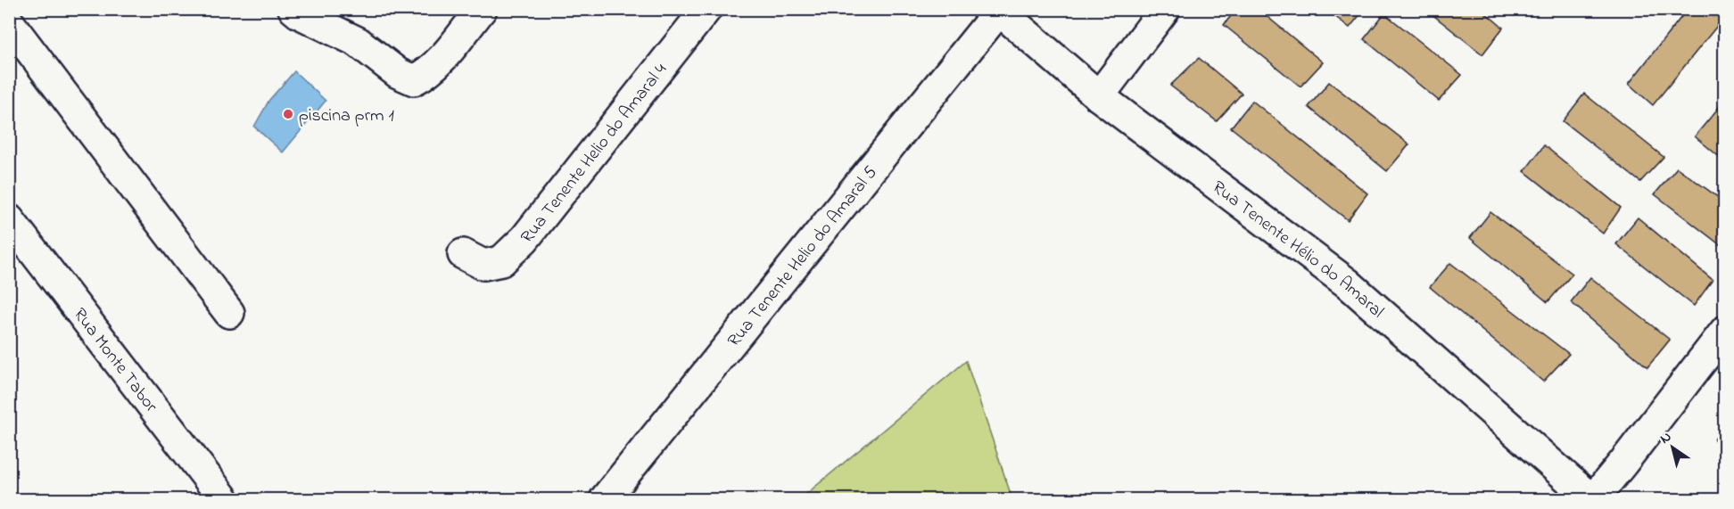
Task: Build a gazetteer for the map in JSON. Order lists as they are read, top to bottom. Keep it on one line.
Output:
{"streets":{"street":["Rua Tenente Helio do Amaral 4","Rua Tenente Hélio do Amaral","Rua Tenente Helio do Amaral 5","Rua Monte Tabor"]},"crossings":[["Rua Tenente Hélio do Amaral","Rua Tenente Helio do Amaral 5"]],"places":["piscina prm 1"],"north":"top left"}
